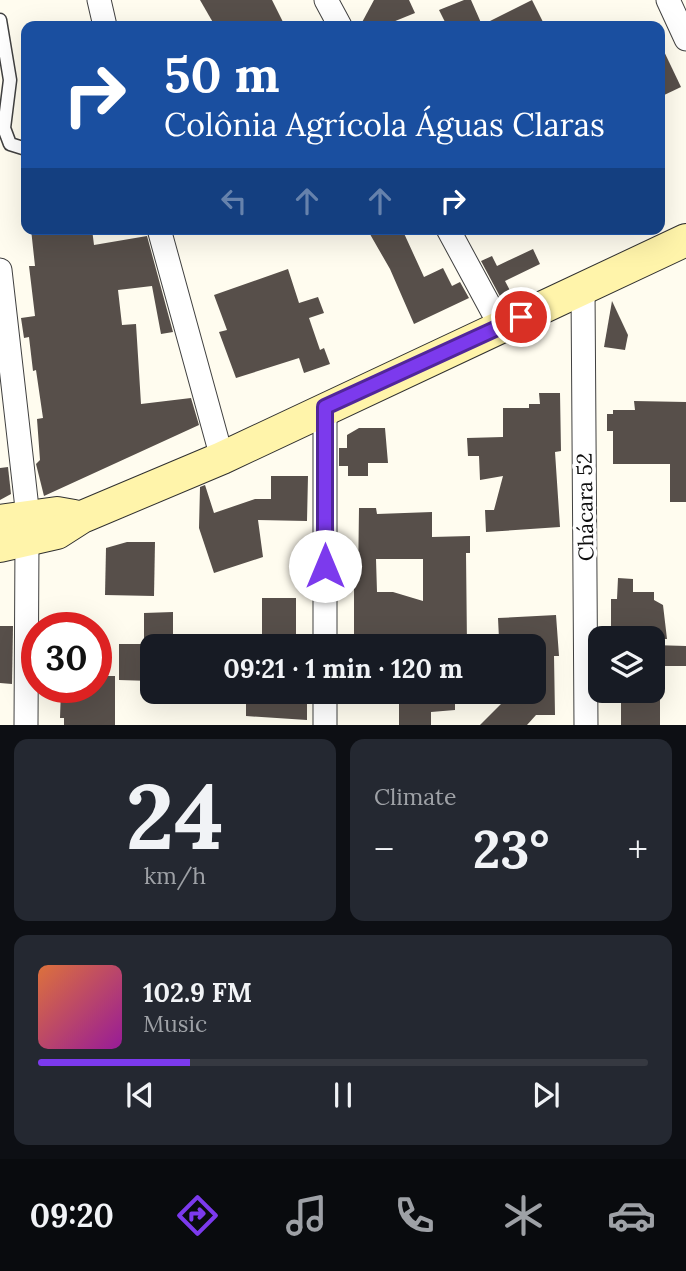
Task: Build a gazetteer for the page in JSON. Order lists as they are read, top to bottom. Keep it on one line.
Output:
{"streets":{"street":["Chácara 52"]},"page":{"turn":["50 m","Colônia Agrícola Águas Claras"],"limit":"30","trip":"09:21 · 1 min · 120 m","tile":[["24","km/h"],"Climate"],"heat":["−","23°","+"],"song":["102.9 FM","Music"],"tabs":"09:20"}}
